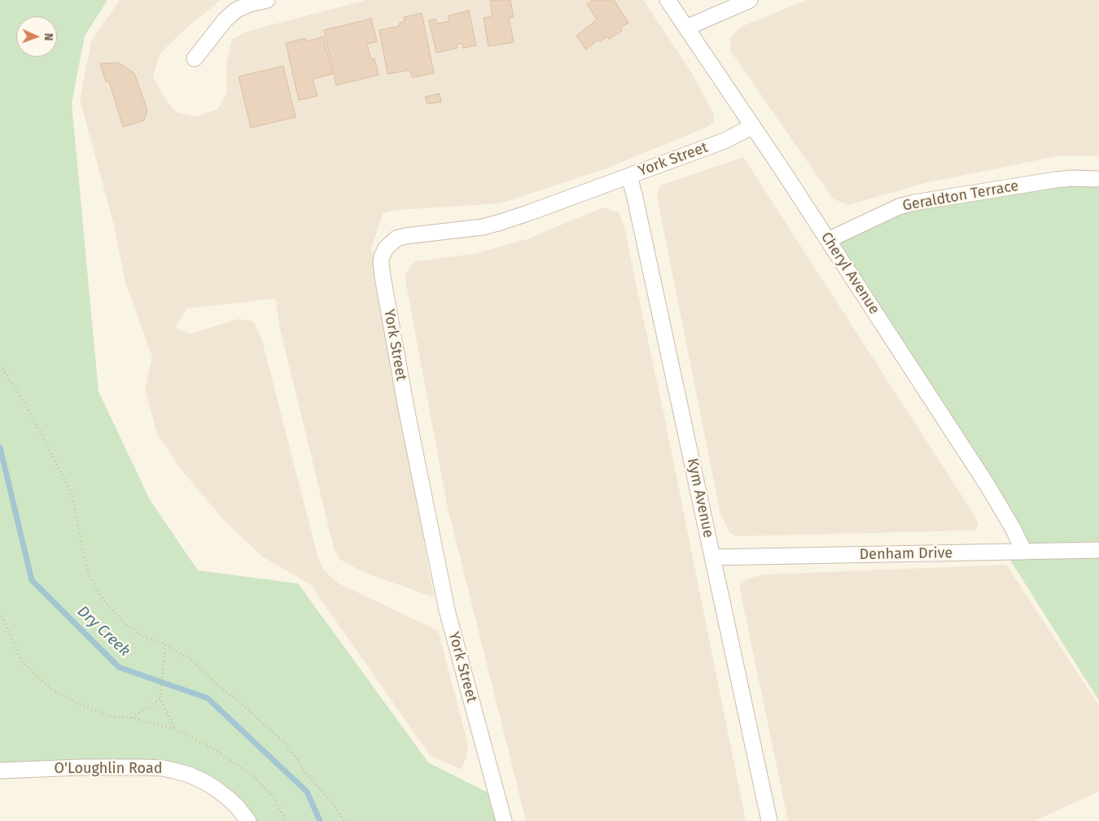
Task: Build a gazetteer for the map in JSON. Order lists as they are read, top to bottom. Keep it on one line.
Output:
{"streets":{"street":["York Street","Geraldton Terrace","Cheryl Avenue","Kym Avenue","Denham Drive","O'Loughlin Road"]},"crossings":[["York Street","Cheryl Avenue"],["York Street","Kym Avenue"],["Geraldton Terrace","Cheryl Avenue"],["Cheryl Avenue","Denham Drive"],["Kym Avenue","Denham Drive"]],"water":["Dry Creek"],"north":"right"}
